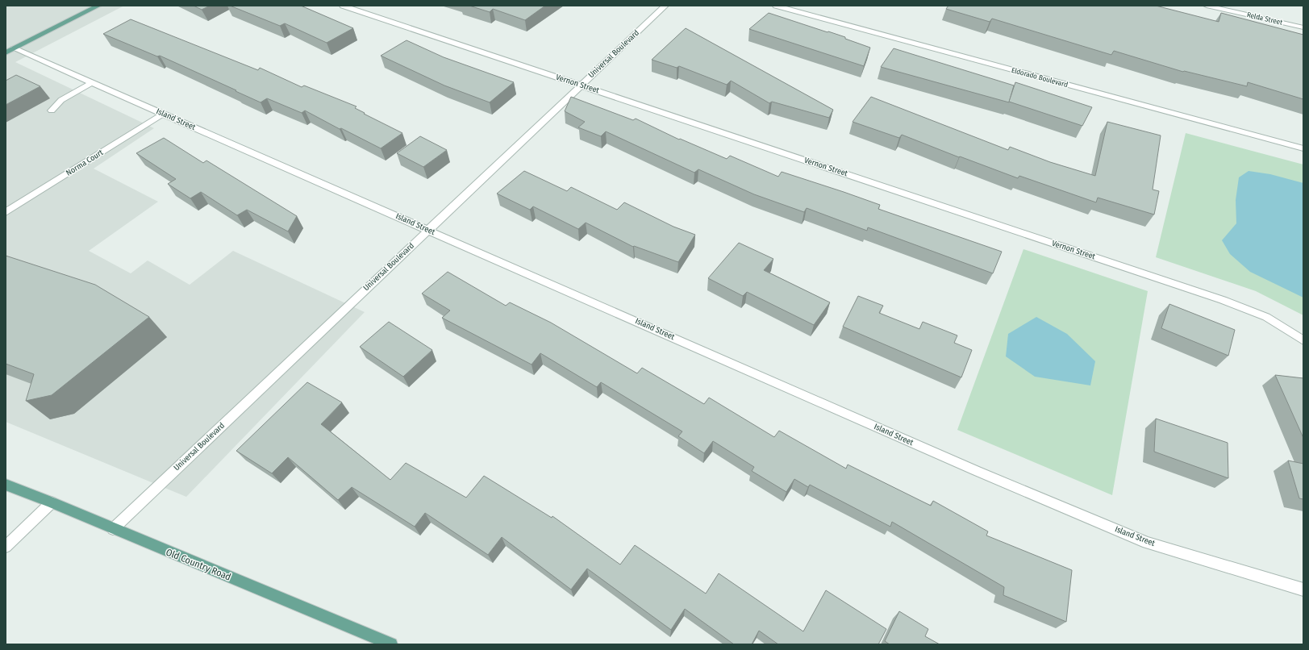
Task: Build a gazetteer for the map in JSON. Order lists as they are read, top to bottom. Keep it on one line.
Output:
{"streets":{"main road":["Old Country Road"],"street":["Relda Street","Universal Boulevard","Eldorado Boulevard","Vernon Street","Island Street","Norma Court"]},"crossings":[["Universal Boulevard","Vernon Street"],["Universal Boulevard","Island Street"],["Universal Boulevard","Old Country Road"],["Island Street","Norma Court"]]}
